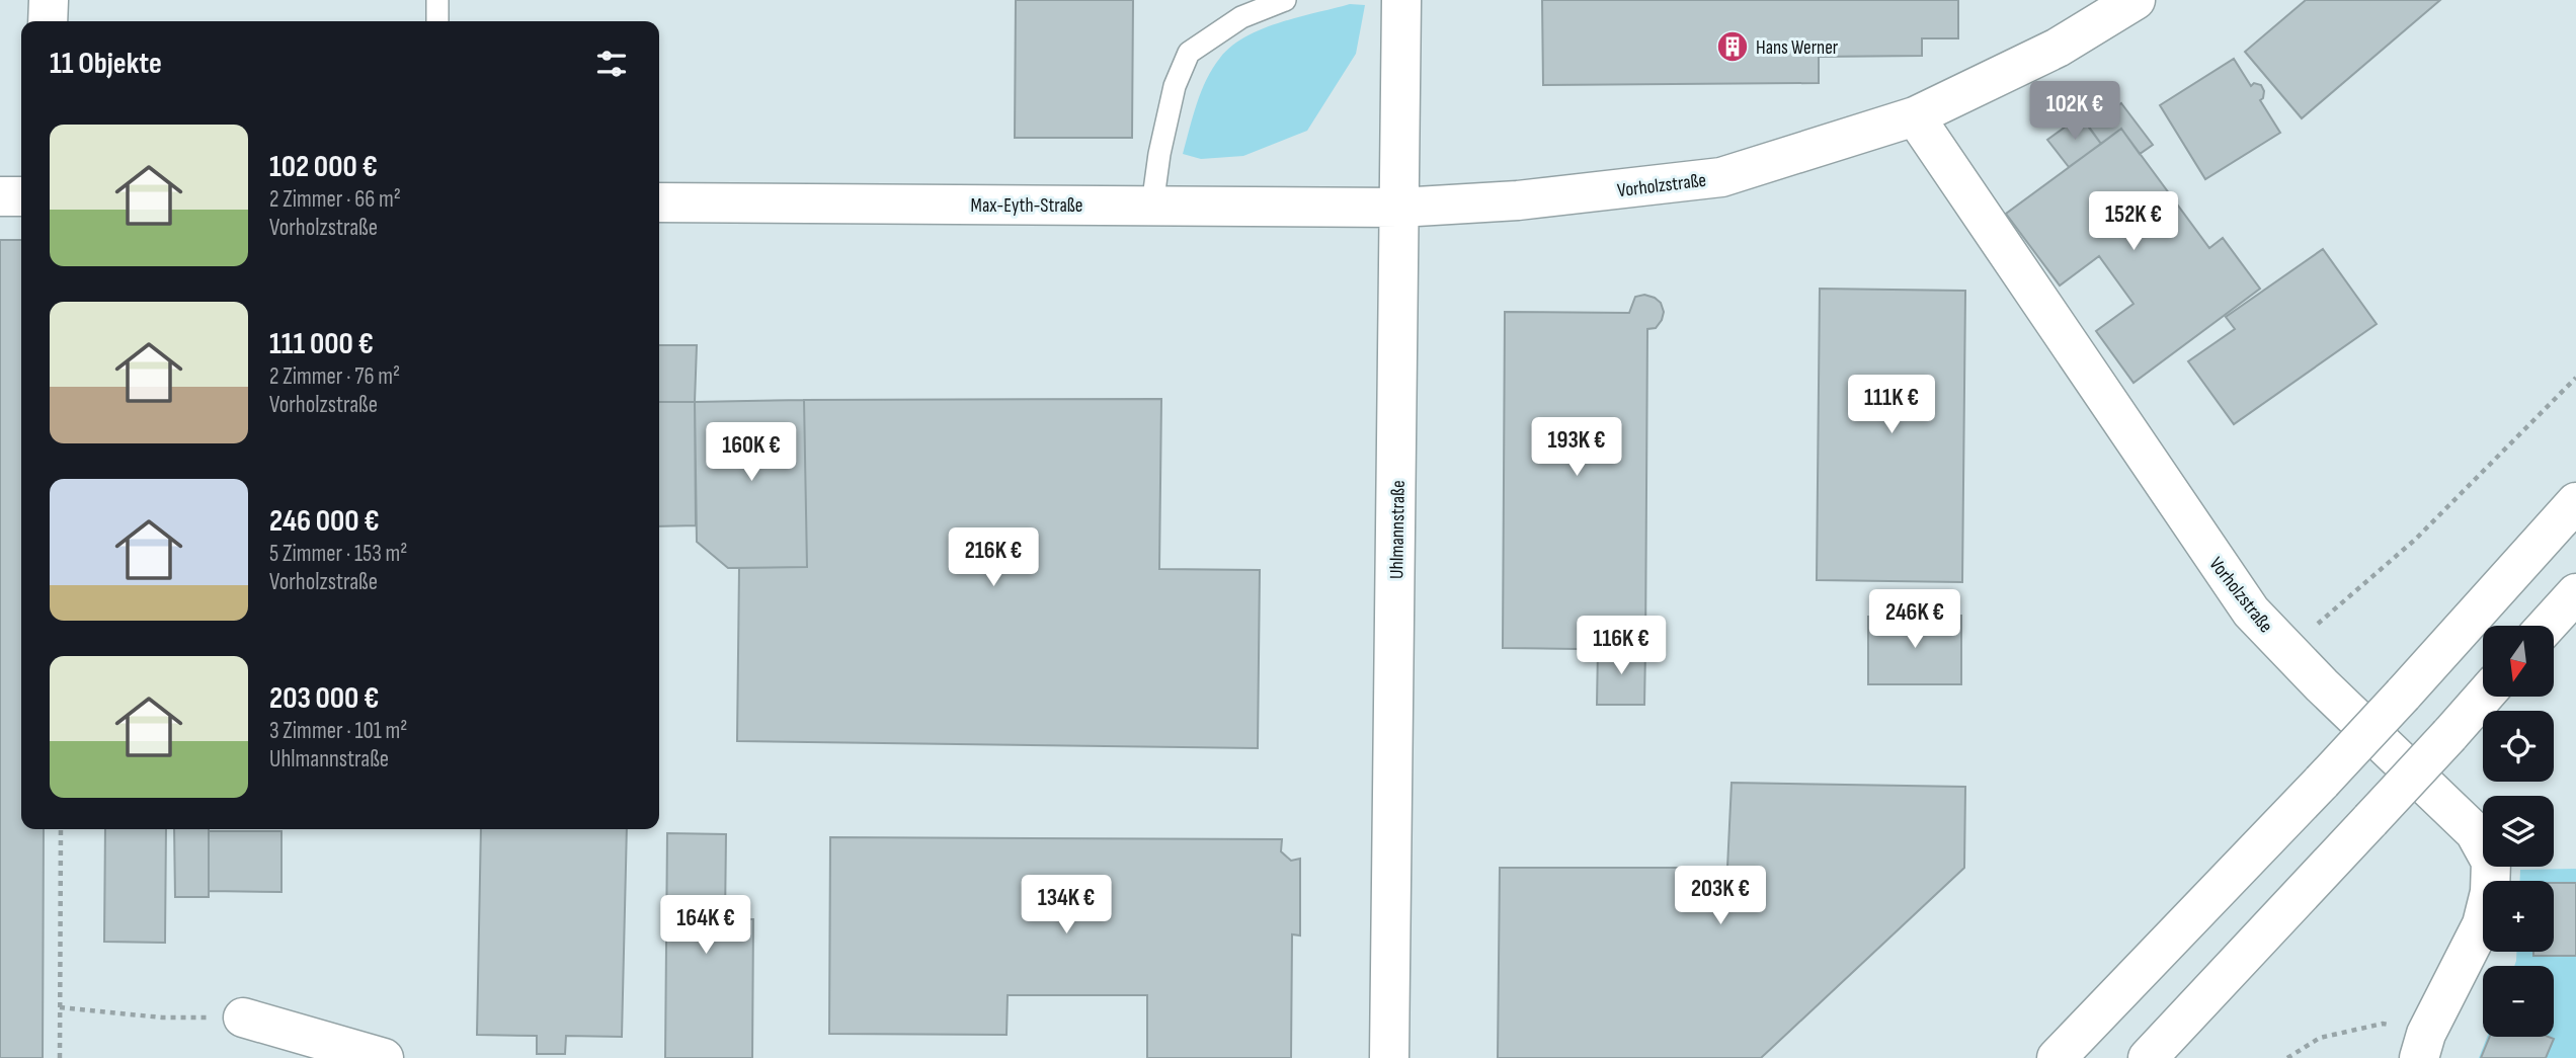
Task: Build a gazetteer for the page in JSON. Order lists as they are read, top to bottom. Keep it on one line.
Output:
{"streets":{"main road":["Vorholzstraße","Max-Eyth-Straße","Uhlmannstraße"]},"crossings":[["Vorholzstraße","Max-Eyth-Straße"],["Vorholzstraße","Uhlmannstraße"],["Max-Eyth-Straße","Uhlmannstraße"]],"places":{"building":["Hans Werner"]},"north":"bottom","page":{"heading":"11 Objekte","price":["102K €","152K €","111K €","193K €","160K €","216K €","246K €","116K €","203K €","134K €","164K €"],"list":[{"name":"102 000 €","note":"2 Zimmer · 66 m² · Vorholzstraße"},{"name":"111 000 €","note":"2 Zimmer · 76 m² · Vorholzstraße"},{"name":"246 000 €","note":"5 Zimmer · 153 m² · Vorholzstraße"},{"name":"203 000 €","note":"3 Zimmer · 101 m² · Uhlmannstraße"}],"map_buttons":["+","−"]}}
